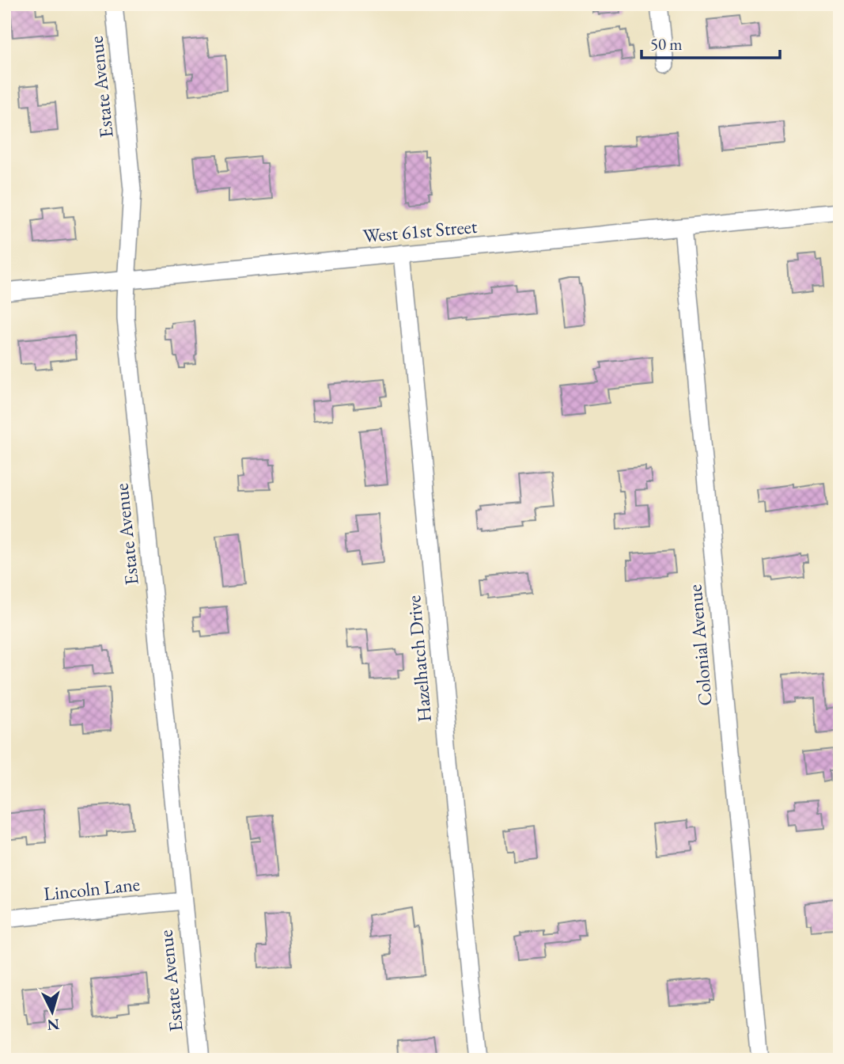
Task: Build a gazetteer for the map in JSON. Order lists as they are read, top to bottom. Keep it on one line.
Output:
{"streets":{"street":["Estate Avenue","West 61st Street","Colonial Avenue","Hazelhatch Drive","Lincoln Lane"]},"crossings":[["Estate Avenue","West 61st Street"],["Estate Avenue","Lincoln Lane"],["West 61st Street","Colonial Avenue"],["West 61st Street","Hazelhatch Drive"]],"scale_bar":"50 m","north":"bottom"}
